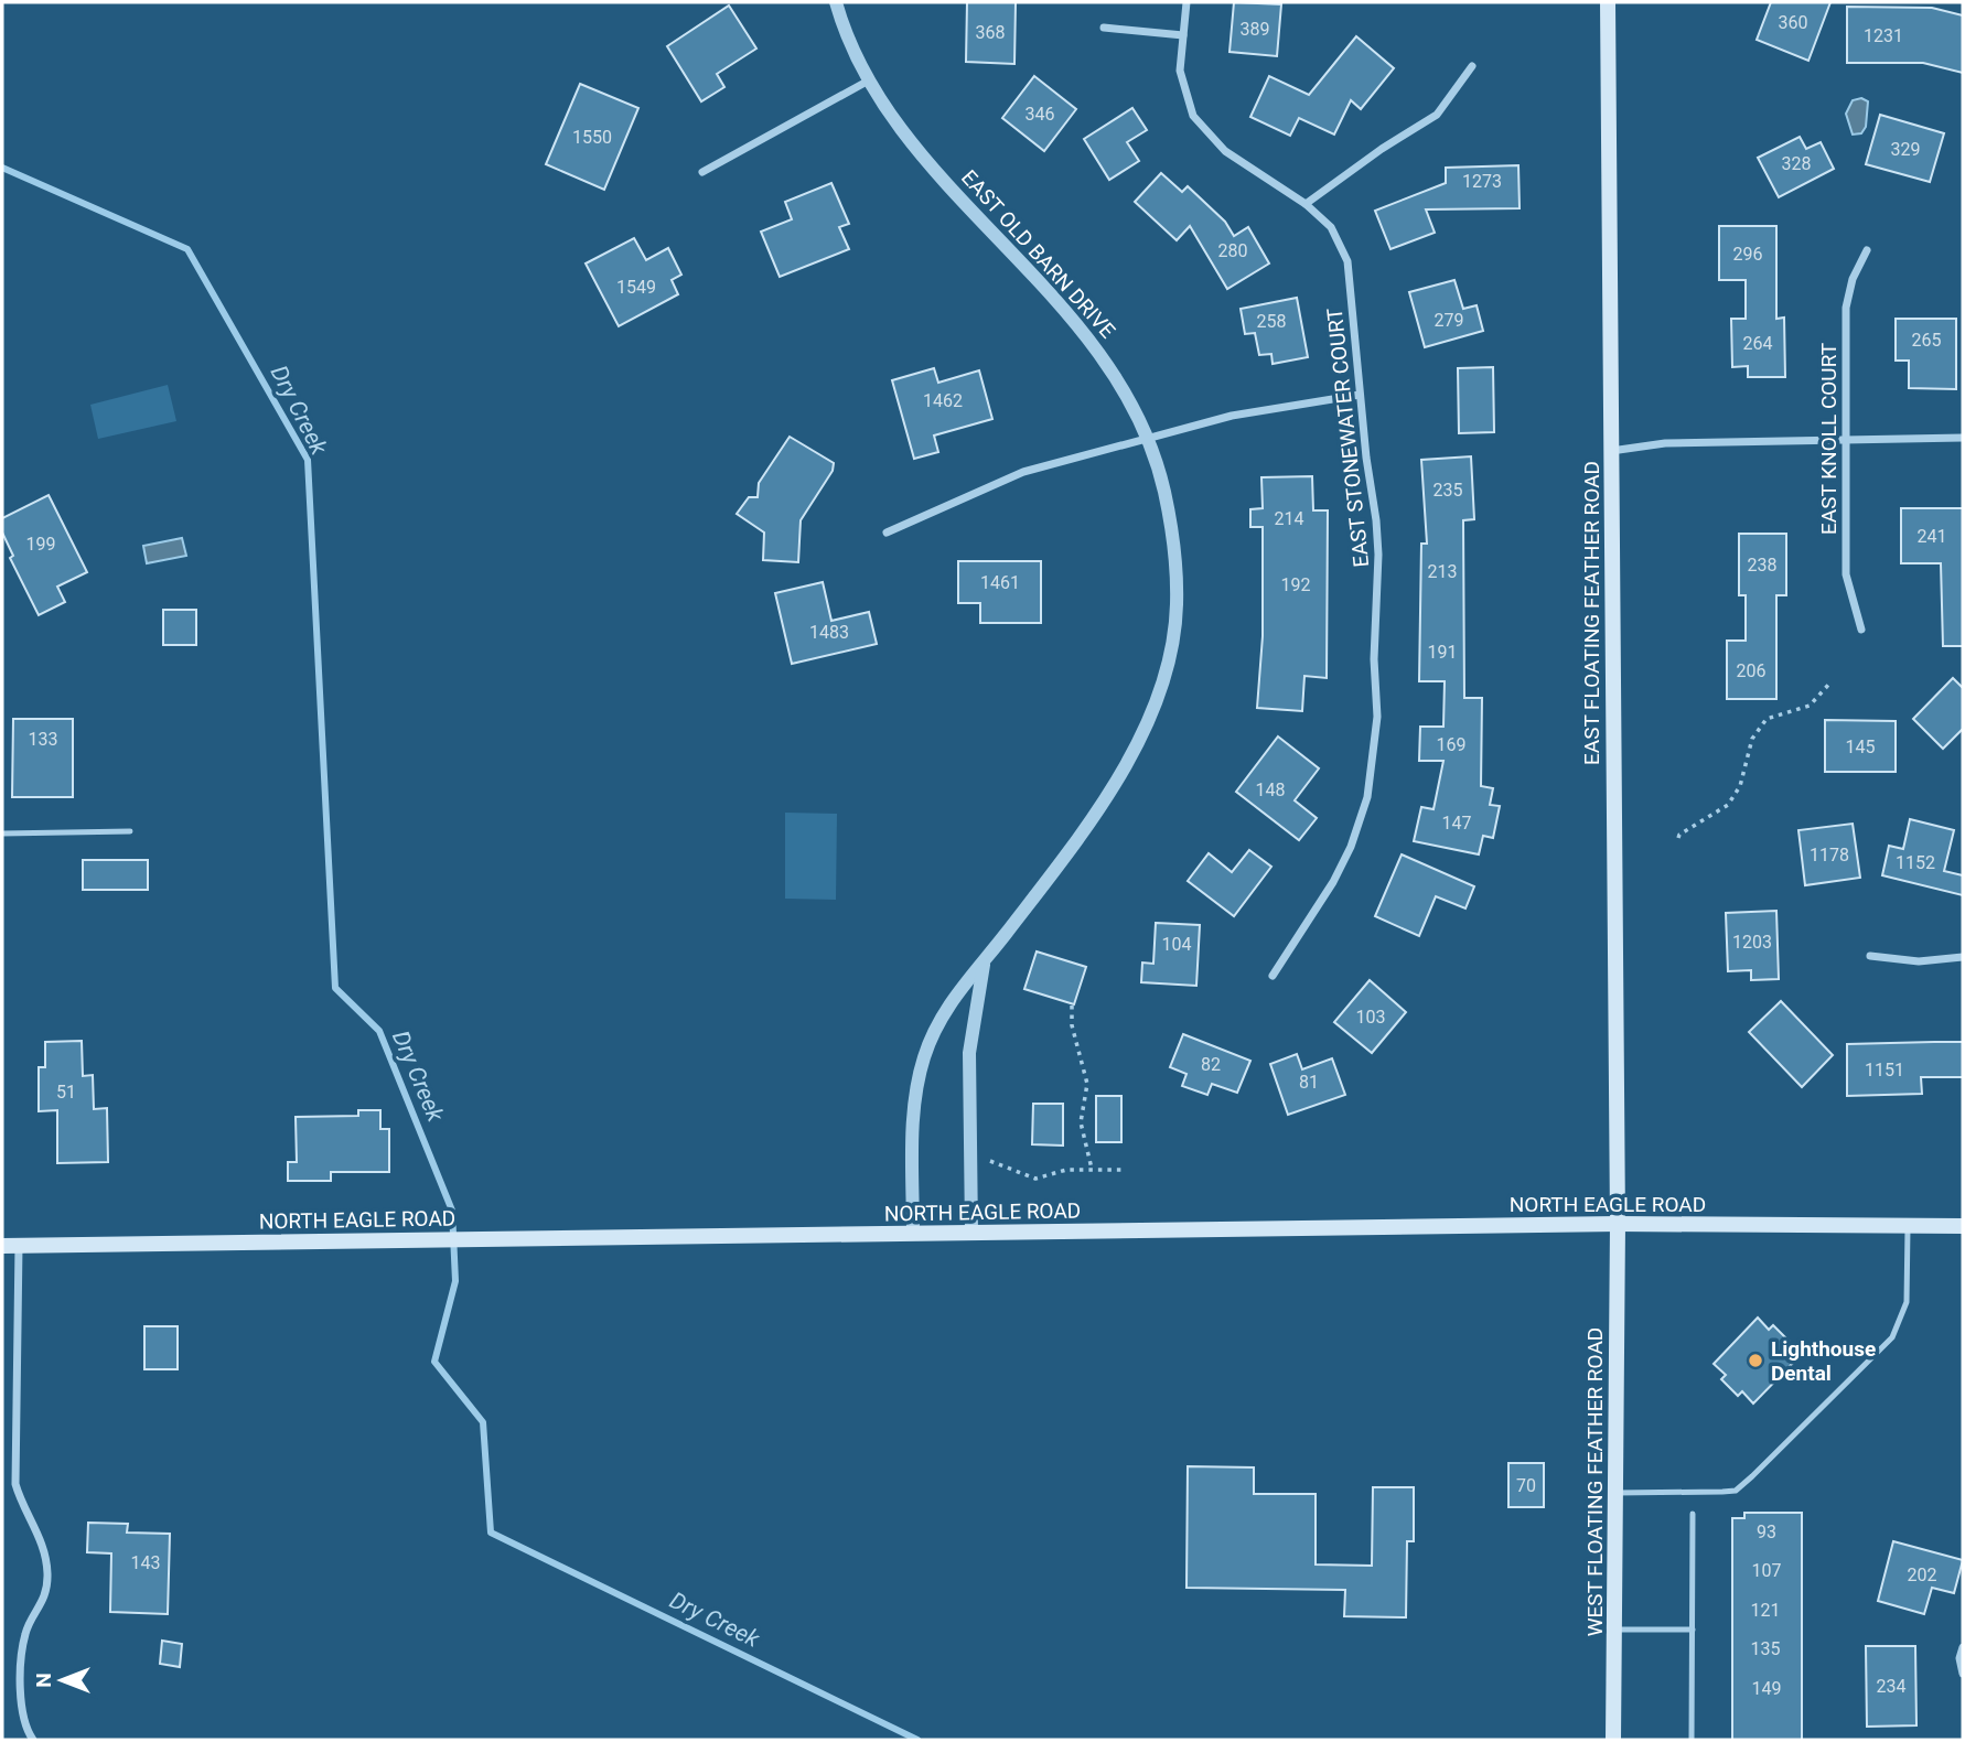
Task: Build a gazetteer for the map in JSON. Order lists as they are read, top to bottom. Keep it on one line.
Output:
{"streets":{"main road":["EAST FLOATING FEATHER ROAD","NORTH EAGLE ROAD","WEST FLOATING FEATHER ROAD"],"street":["EAST OLD BARN DRIVE","EAST STONEWATER COURT","EAST KNOLL COURT"]},"crossings":[["EAST OLD BARN DRIVE","NORTH EAGLE ROAD"],["EAST FLOATING FEATHER ROAD","NORTH EAGLE ROAD"],["EAST FLOATING FEATHER ROAD","WEST FLOATING FEATHER ROAD"],["NORTH EAGLE ROAD","WEST FLOATING FEATHER ROAD"]],"water":["Dry Creek"],"places":["Lighthouse Dental"],"house_numbers":["360","389","368","1231","346","1550","329","328","1273","280","296","1549","279","258","265","264","1462","235","214","241","199","238","213","1461","192","1483","191","206","133","169","145","148","147","1178","1152","1203","104","103","82","1151","81","51","70","93","143","107","202","121","135","234","149"],"north":"left"}
